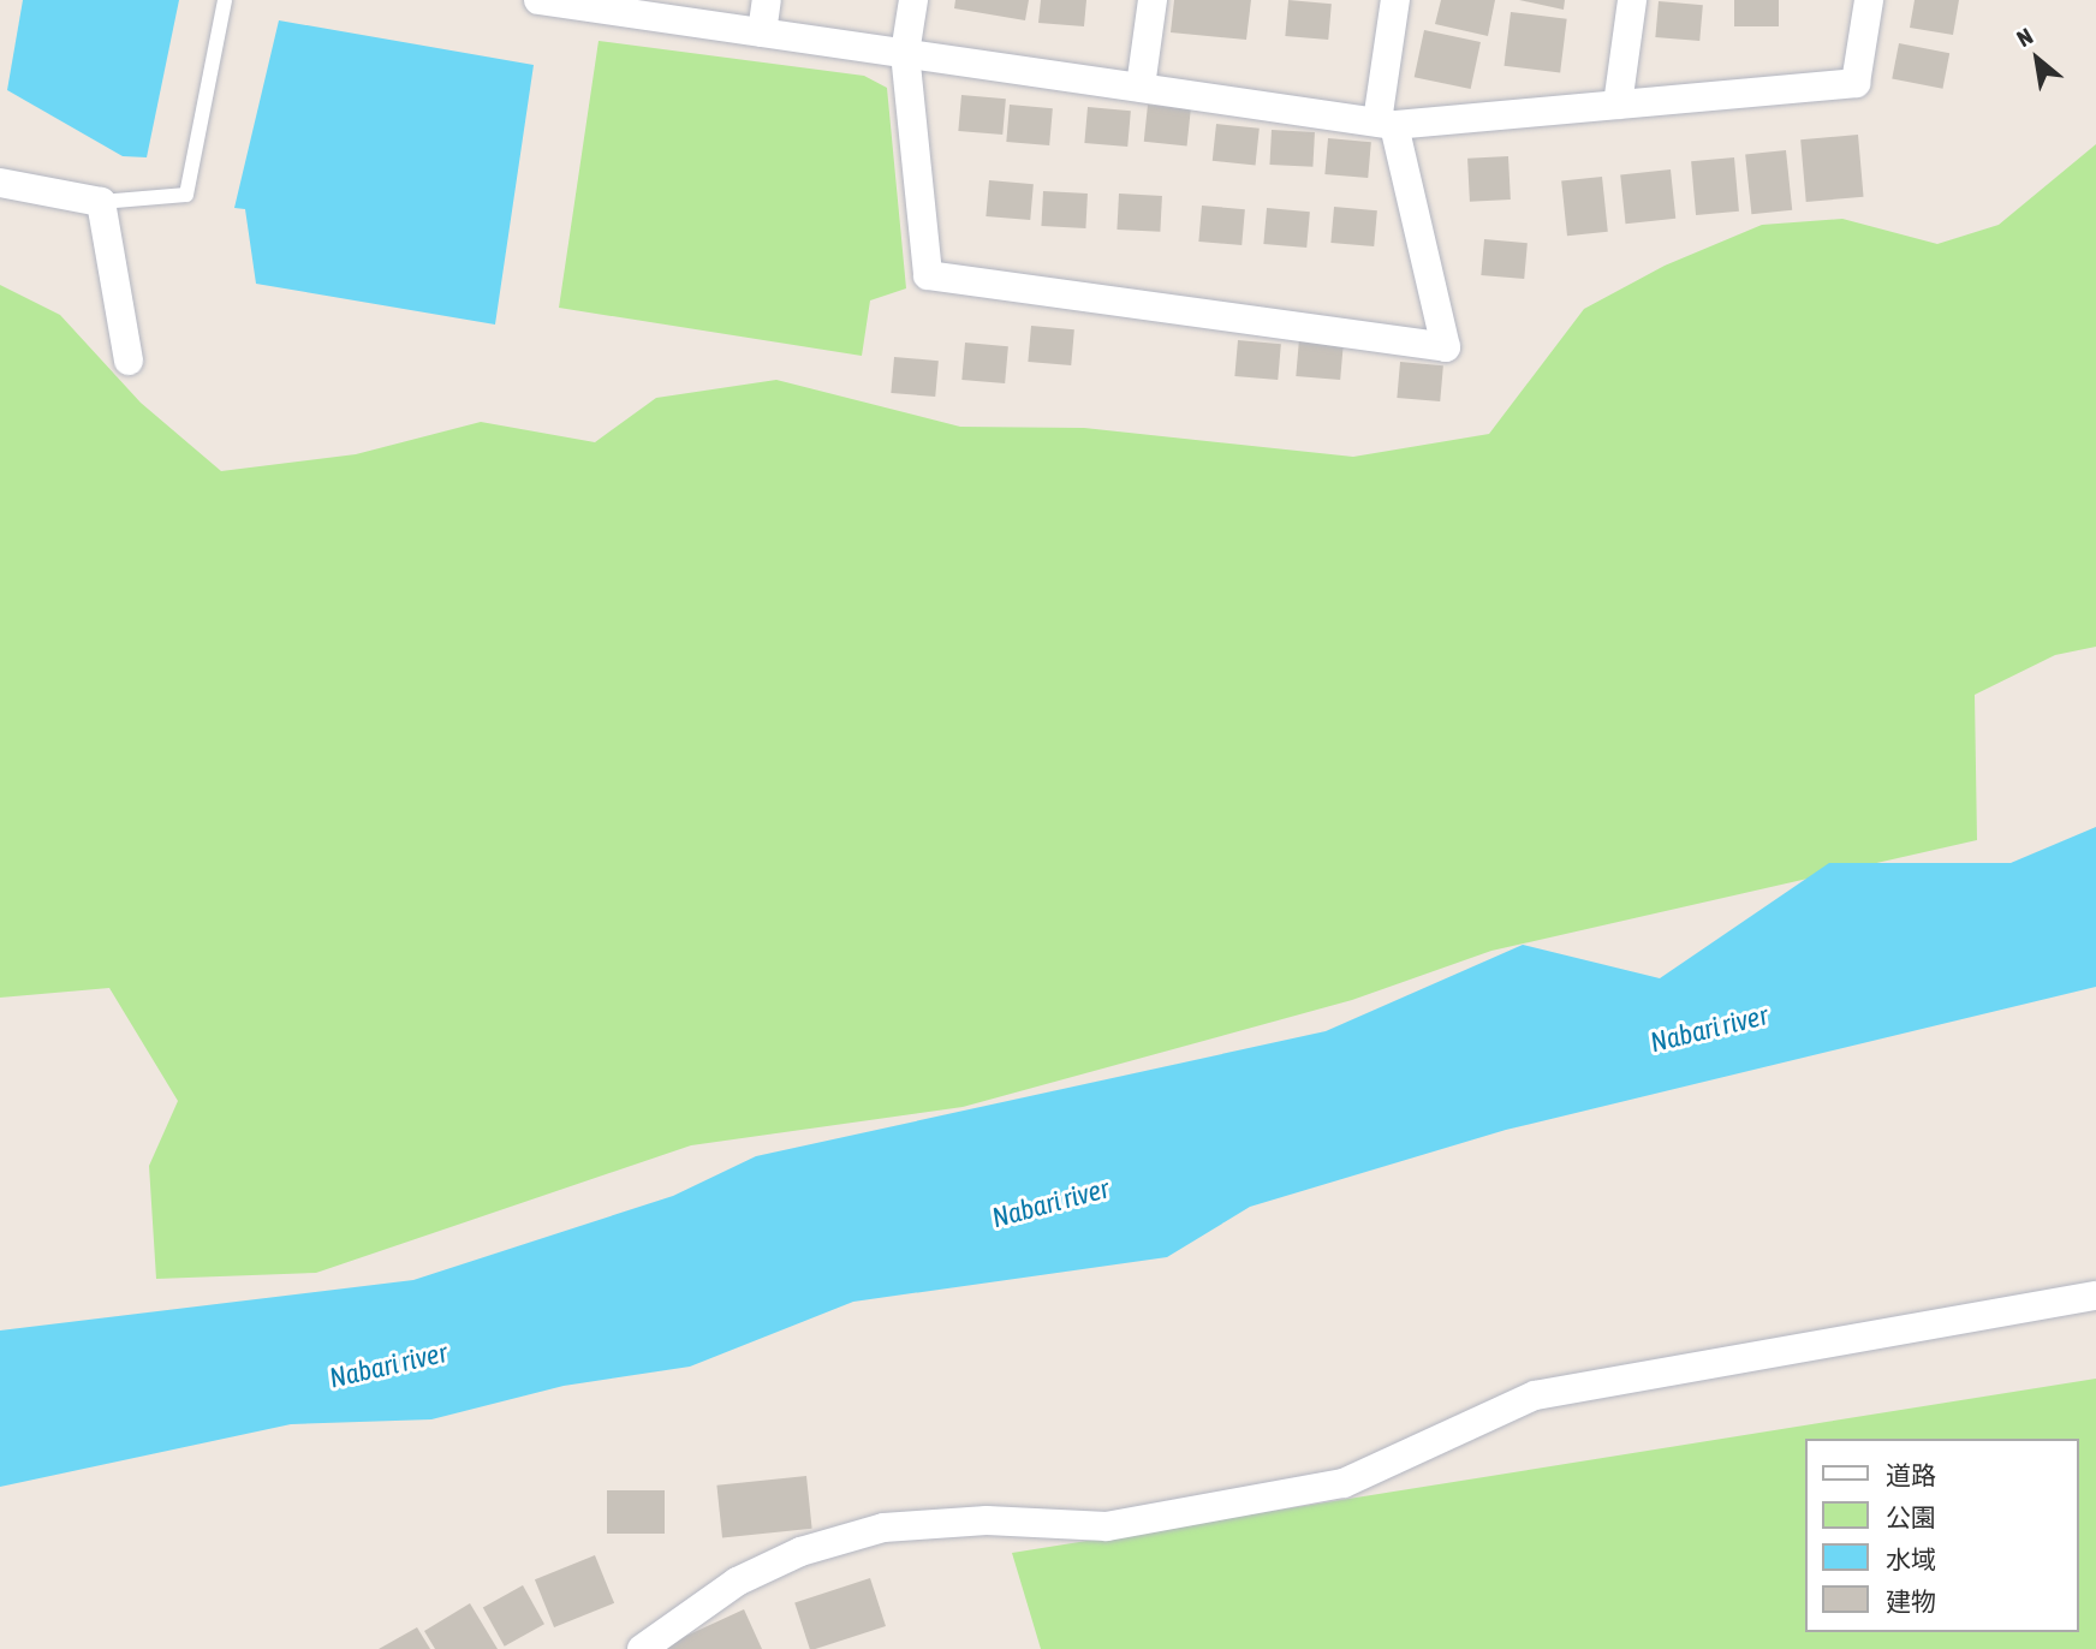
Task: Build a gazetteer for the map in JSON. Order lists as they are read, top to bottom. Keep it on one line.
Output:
{"water":["Nabari river"],"legend":["道路","公園","水域","建物"],"north":"top left"}
